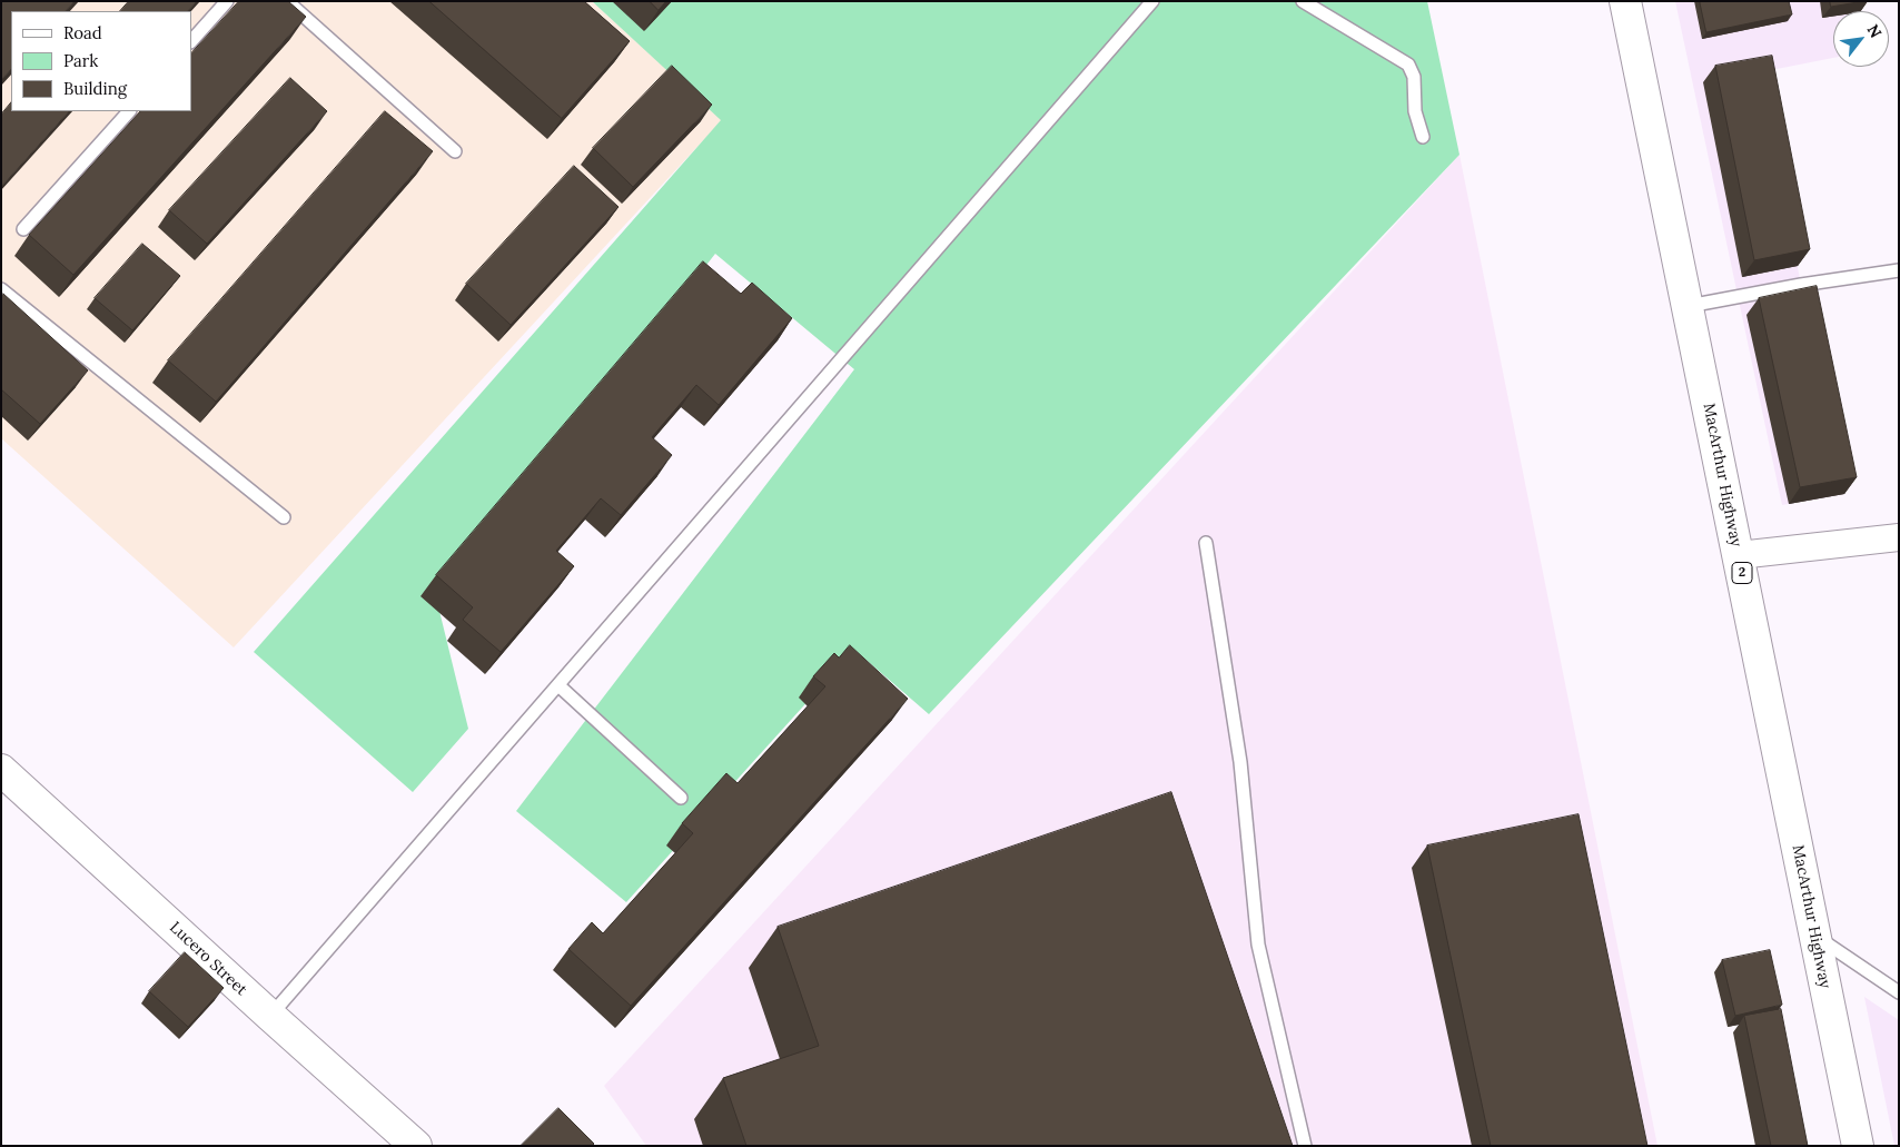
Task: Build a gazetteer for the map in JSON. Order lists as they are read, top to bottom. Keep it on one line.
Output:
{"streets":{"main road":["MacArthur Highway","2","Lucero Street"]},"legend":["Road","Park","Building"],"north":"top right"}
